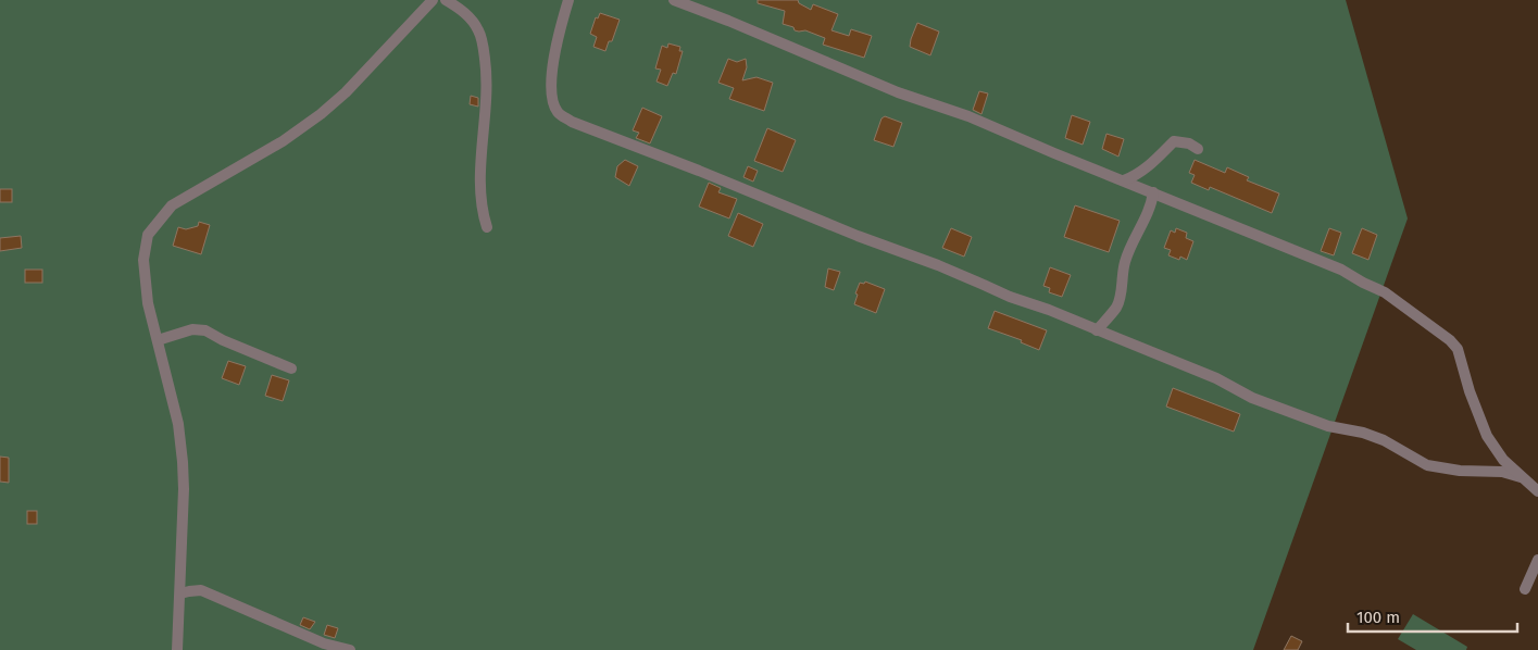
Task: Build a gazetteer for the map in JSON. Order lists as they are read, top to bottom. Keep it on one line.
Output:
{"scale_bar":"100 m"}
